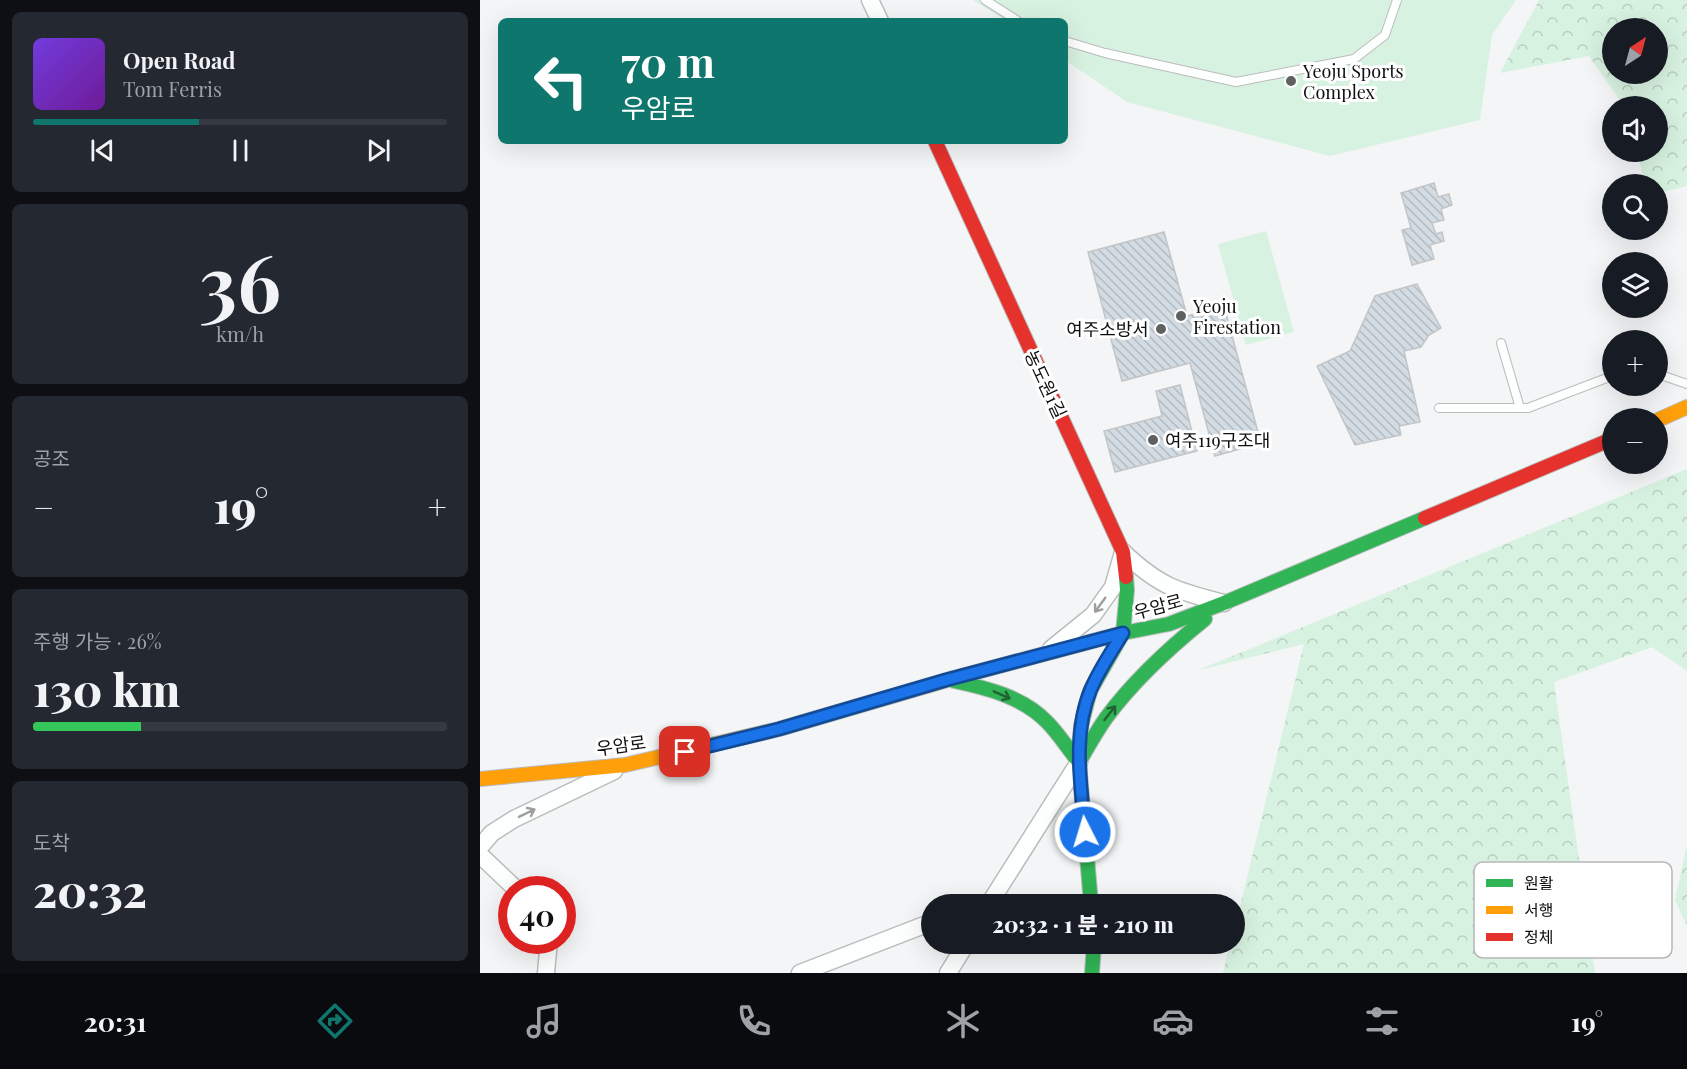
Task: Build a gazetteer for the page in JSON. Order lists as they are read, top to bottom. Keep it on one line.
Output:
{"streets":{"street":["농도원1길","우암로"]},"crossings":[["농도원1길","우암로"]],"places":["Yeoju Sports Complex","Yeoju Firestation","여주소방서","여주119구조대"],"legend":["원활","서행","정체"],"north":"top right","page":{"map_buttons":["+","−"],"turn":["70 m","우암로"],"song":["Open Road","Tom Ferris"],"tile":[["36","km/h"],"공조",["주행 가능 · 26%","130 km"],["도착","20:32"]],"heat":["−","19°","+"],"limit":"40","trip":"20:32 · 1 분 · 210 m","tabs":["20:31","19°"]}}
